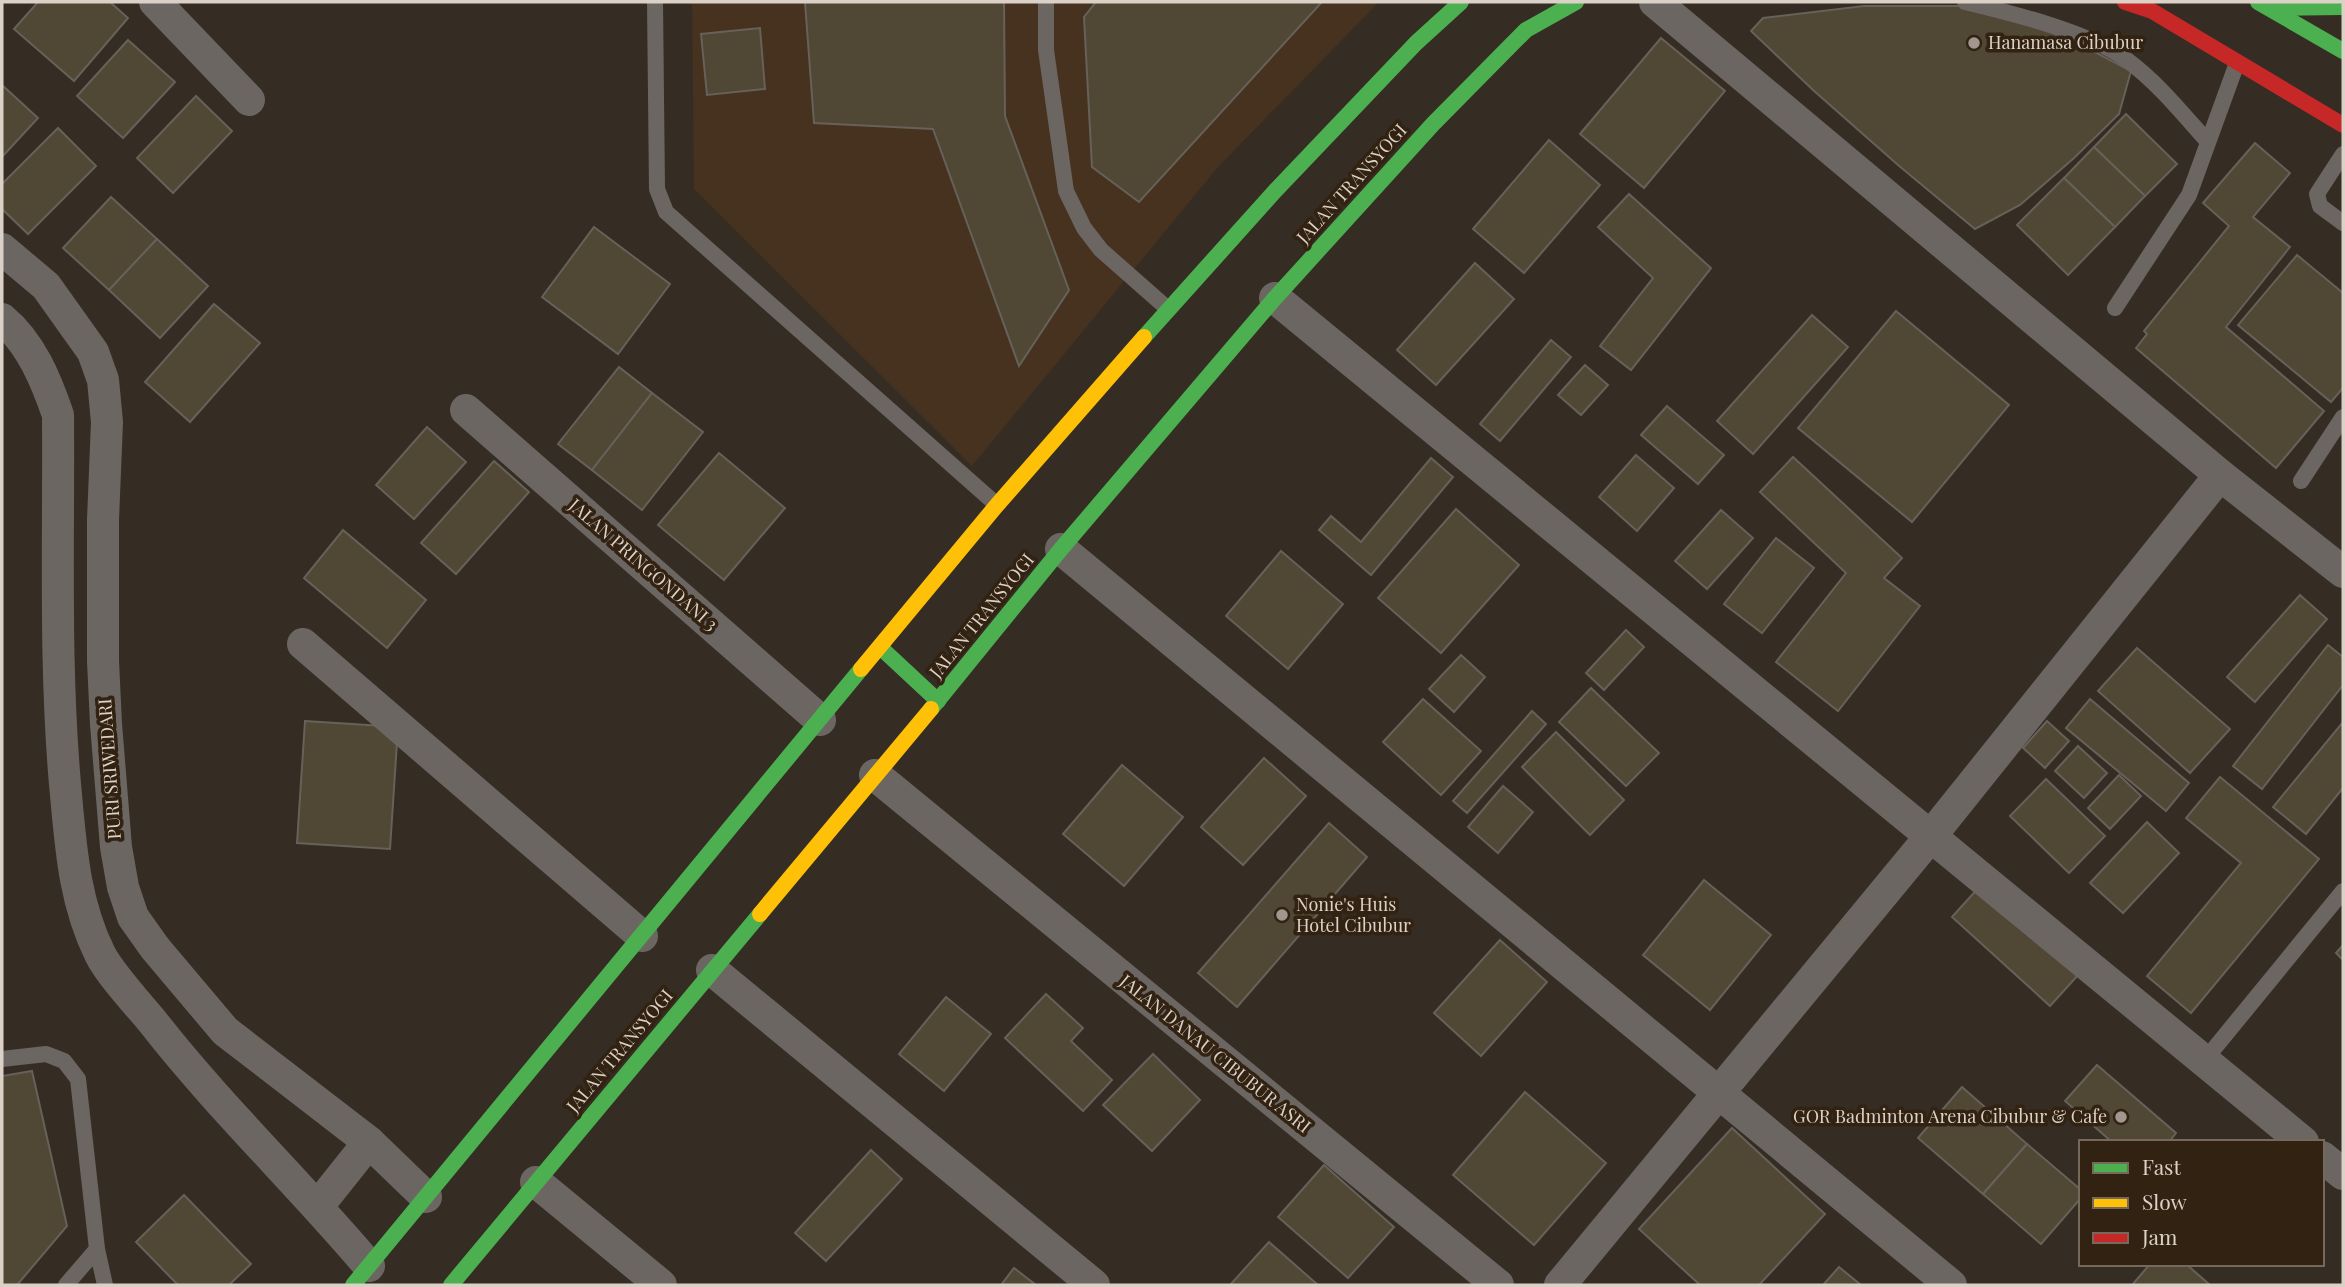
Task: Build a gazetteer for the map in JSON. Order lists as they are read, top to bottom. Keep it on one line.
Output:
{"streets":{"highway":["JALAN TRANSYOGI"],"street":["JALAN PRINGONDANI 3","PURI SRIWEDARI","JALAN DANAU CIBUBUR ASRI"]},"crossings":[["JALAN TRANSYOGI","JALAN DANAU CIBUBUR ASRI"]],"places":["Hanamasa Cibubur","Nonie's Huis Hotel Cibubur","GOR Badminton Arena Cibubur & Cafe"],"legend":["Fast","Slow","Jam"]}
